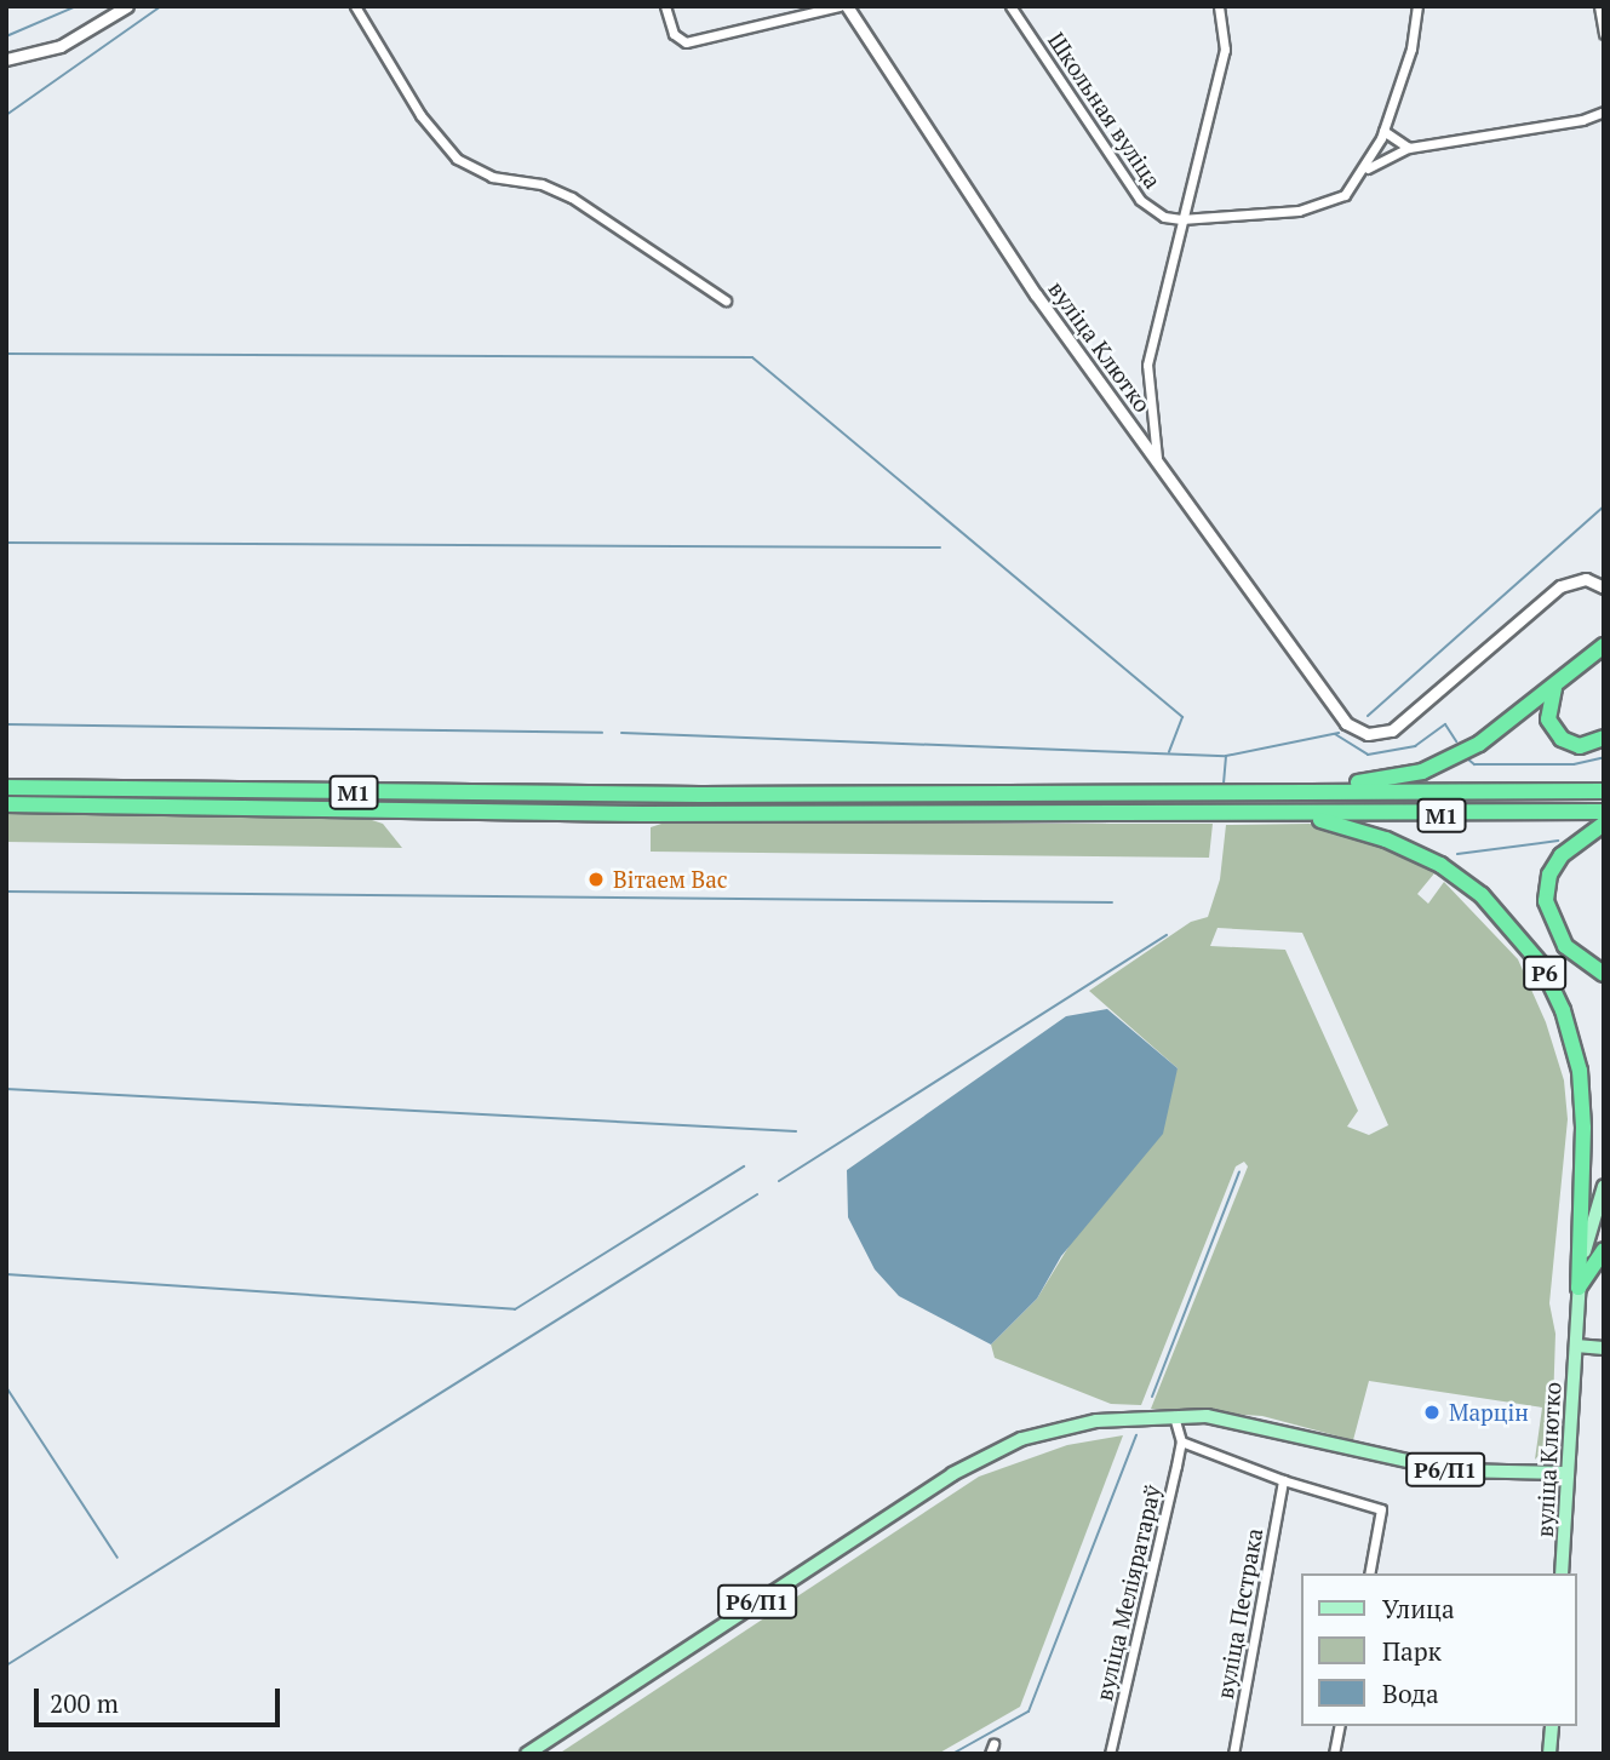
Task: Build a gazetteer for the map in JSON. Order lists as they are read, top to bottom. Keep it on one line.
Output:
{"streets":{"highway":["М1","Р6"],"main road":["вуліца Клютко","Р6/П1"],"street":["Школьная вуліца","вуліца Меліяратараў","вуліца Пестрака"]},"crossings":[["вуліца Клютко","Р6"],["вуліца Клютко","Р6/П1"],["М1","Р6"]],"places":["Вітаем Вас","Марцін"],"legend":["Улица","Парк","Вода"],"scale_bar":"200 m"}
